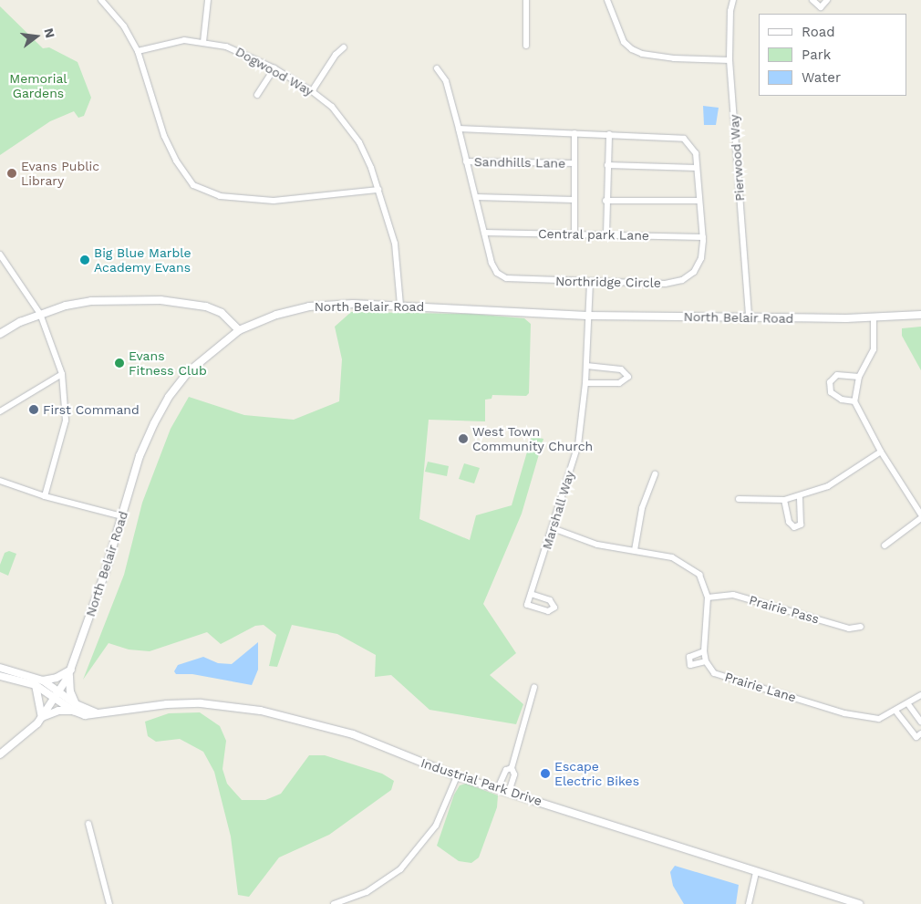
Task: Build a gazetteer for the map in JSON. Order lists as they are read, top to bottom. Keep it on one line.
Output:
{"streets":{"street":["Dogwood Way","Pierwood Way","Sandhills Lane","Central park Lane","Northridge Circle","North Belair Road","Marshall Way","Prairie Pass","Prairie Lane","Industrial Park Drive"]},"crossings":[["Dogwood Way","North Belair Road"],["Pierwood Way","North Belair Road"],["Sandhills Lane","Northridge Circle"],["Central park Lane","Northridge Circle"],["Northridge Circle","Marshall Way"],["North Belair Road","Marshall Way"],["North Belair Road","Industrial Park Drive"]],"parks":["Memorial Gardens"],"places":["Evans Public Library","Big Blue Marble Academy Evans","Evans Fitness Club","First Command","West Town Community Church","Escape Electric Bikes"],"legend":["Road","Park","Water"],"north":"right"}
